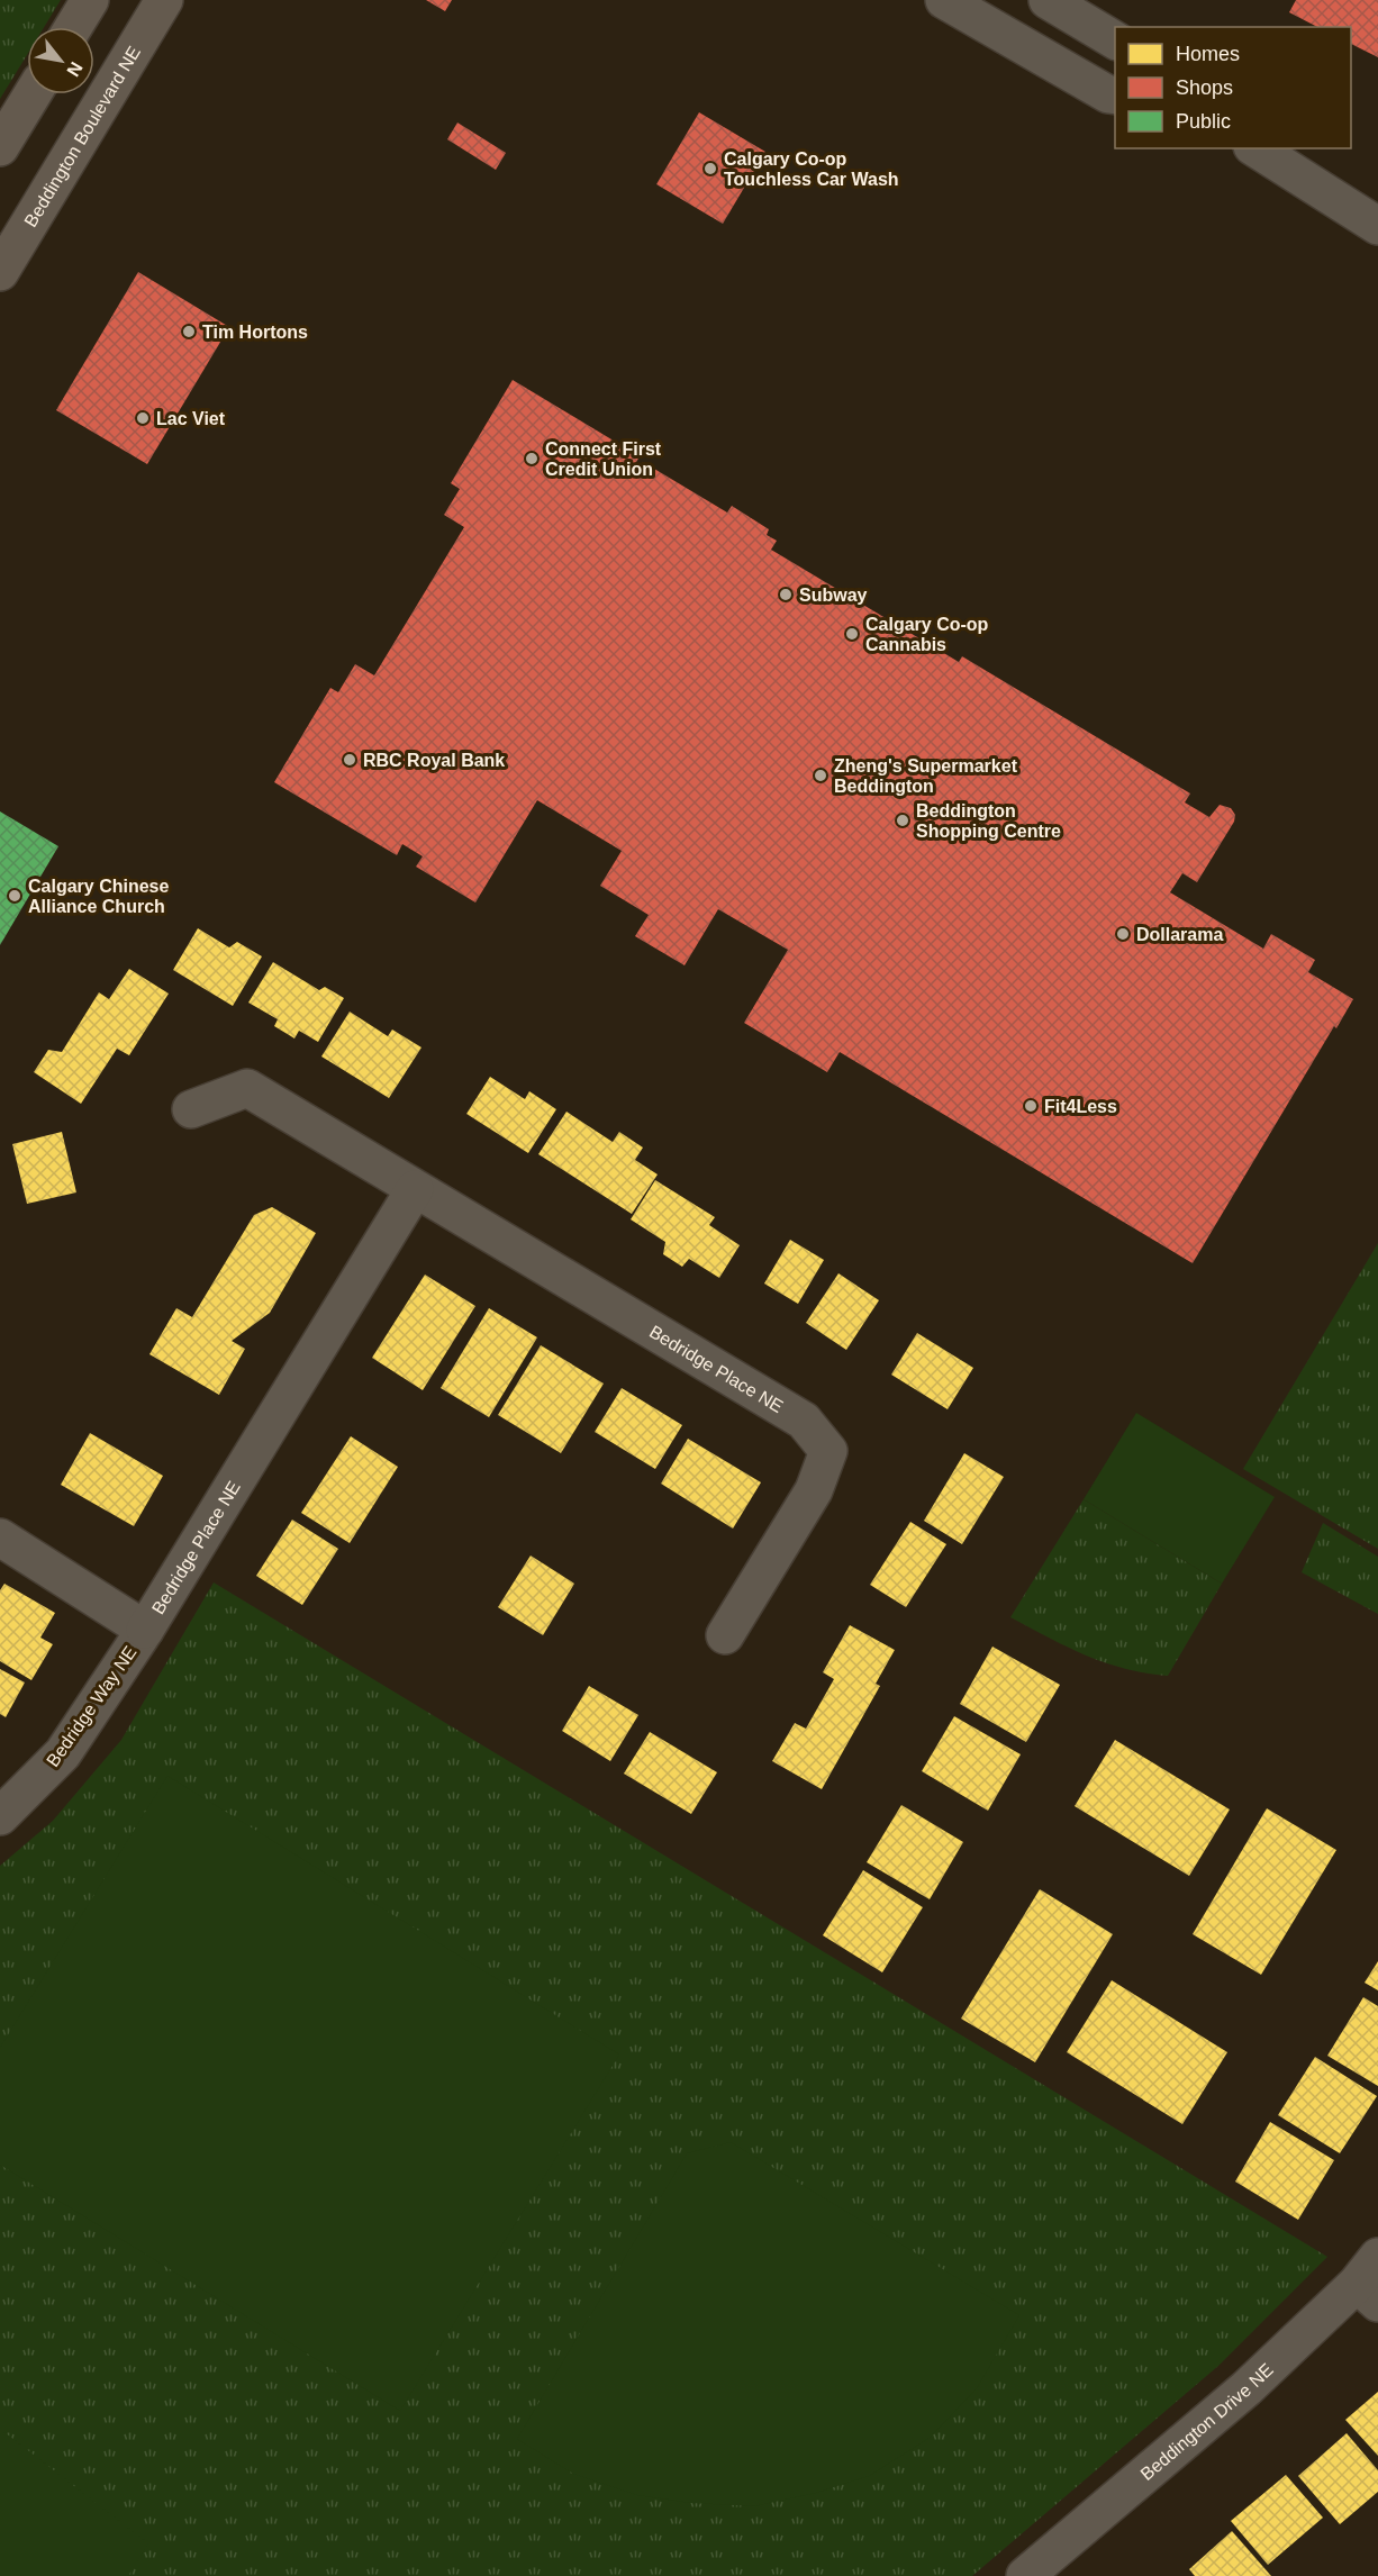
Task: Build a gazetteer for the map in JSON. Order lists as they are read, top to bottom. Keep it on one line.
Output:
{"streets":{"main road":["Beddington Boulevard NE"],"street":["Bedridge Place NE","Bedridge Way NE","Beddington Drive NE"]},"crossings":[["Bedridge Place NE","Bedridge Way NE"]],"places":["Calgary Co-op Touchless Car Wash","Tim Hortons","Lac Viet","Connect First Credit Union","Subway","Calgary Co-op Cannabis","RBC Royal Bank","Zheng's Supermarket Beddington","Beddington Shopping Centre","Calgary Chinese Alliance Church","Dollarama","Fit4Less"],"legend":["Homes","Shops","Public"],"north":"bottom right"}
